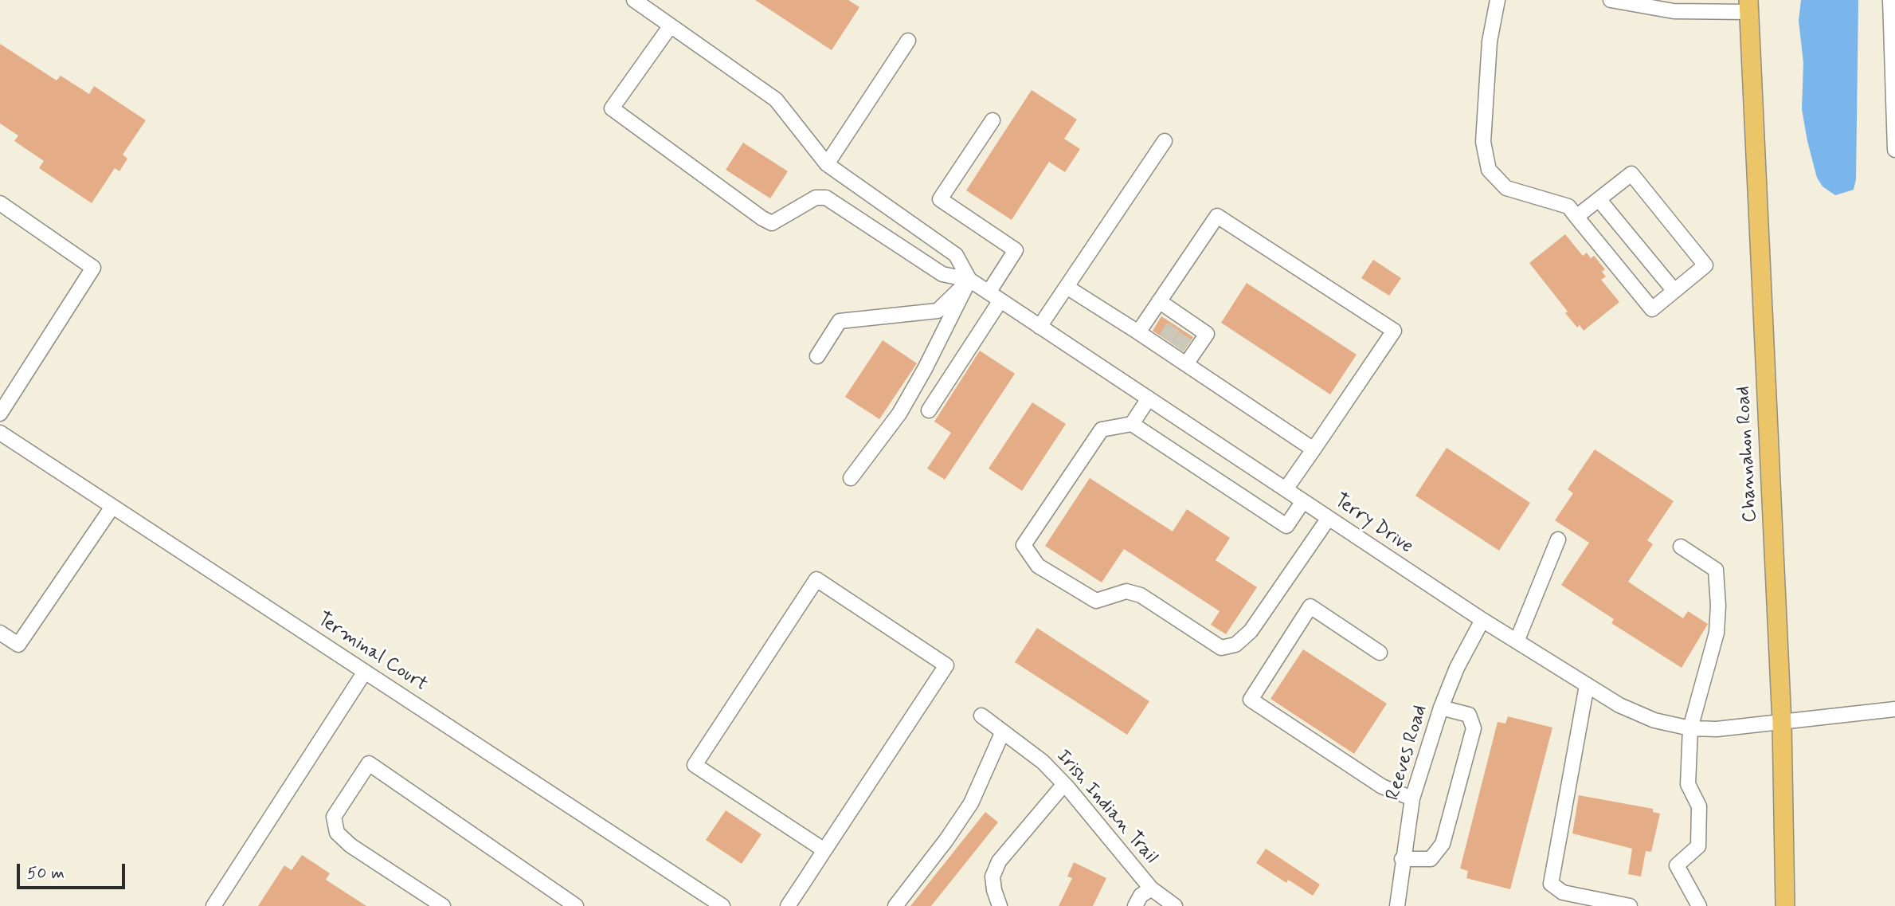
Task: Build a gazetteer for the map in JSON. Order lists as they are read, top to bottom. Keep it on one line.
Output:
{"streets":{"main road":["Channahon Road"],"street":["Terry Drive","Terminal Court","Reeves Road","Irish Indian Trail"]},"crossings":[["Channahon Road","Terry Drive"],["Terry Drive","Reeves Road"]],"scale_bar":"50 m"}
